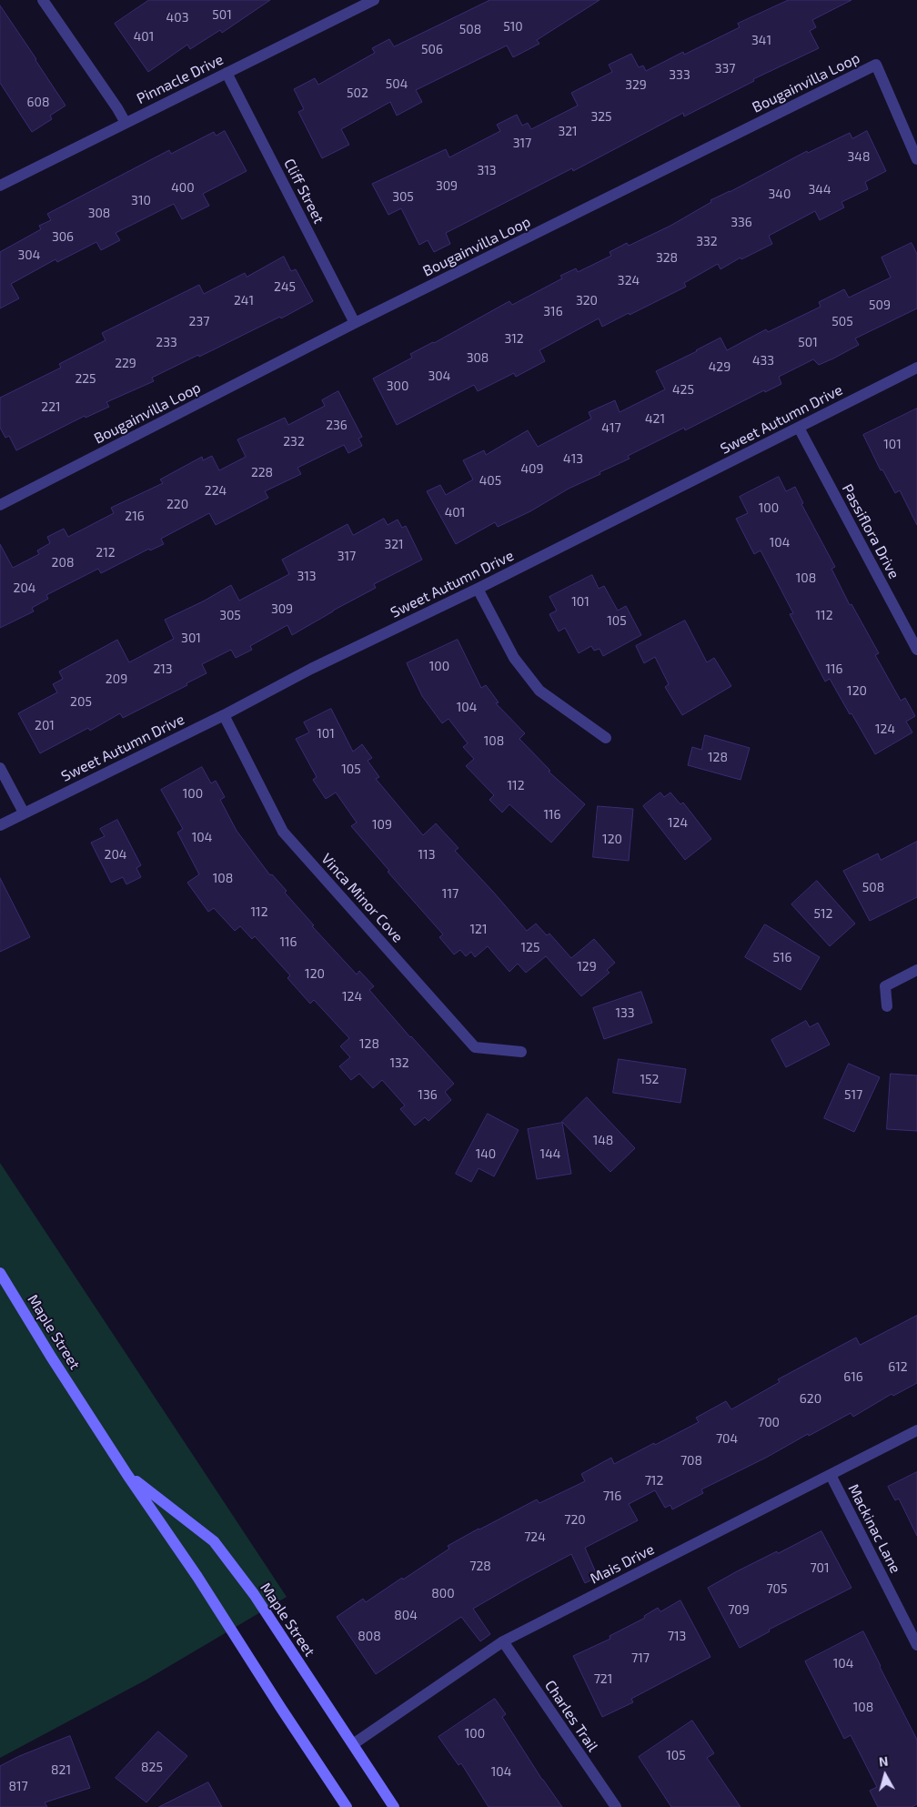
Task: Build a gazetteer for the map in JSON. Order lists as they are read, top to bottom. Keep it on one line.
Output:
{"streets":{"street":["Pinnacle Drive","Bougainvilla Loop","Cliff Street","Sweet Autumn Drive","Passiflora Drive","Vinca Minor Cove","Maple Street","Mackinac Lane","Mais Drive","Charles Trail"]},"crossings":[["Pinnacle Drive","Cliff Street"],["Bougainvilla Loop","Cliff Street"],["Sweet Autumn Drive","Passiflora Drive"],["Sweet Autumn Drive","Vinca Minor Cove"],["Maple Street","Mais Drive"],["Mackinac Lane","Mais Drive"],["Mais Drive","Charles Trail"]],"house_numbers":["501","403","510","508","401","341","506","337","333","504","329","502","608","325","321","317","348","313","309","400","344","340","305","310","308","336","306","332","304","328","324","245","241","320","509","316","237","505","312","233","501","308","433","229","429","304","225","300","425","221","421","236","417","232","101","413","409","228","405","224","220","100","401","216","104","321","212","317","208","313","108","204","101","309","305","112","105","301","100","213","116","209","120","205","104","201","124","101","108","128","105","112","100","116","124","109","104","120","204","113","108","508","117","112","512","121","116","125","516","129","120","124","133","128","132","152","136","517","148","140","144","612","616","620","700","704","708","712","716","720","724","728","701","705","800","709","804","808","713","717","104","721","108","100","105","825","821","104","817"],"north":"top"}
